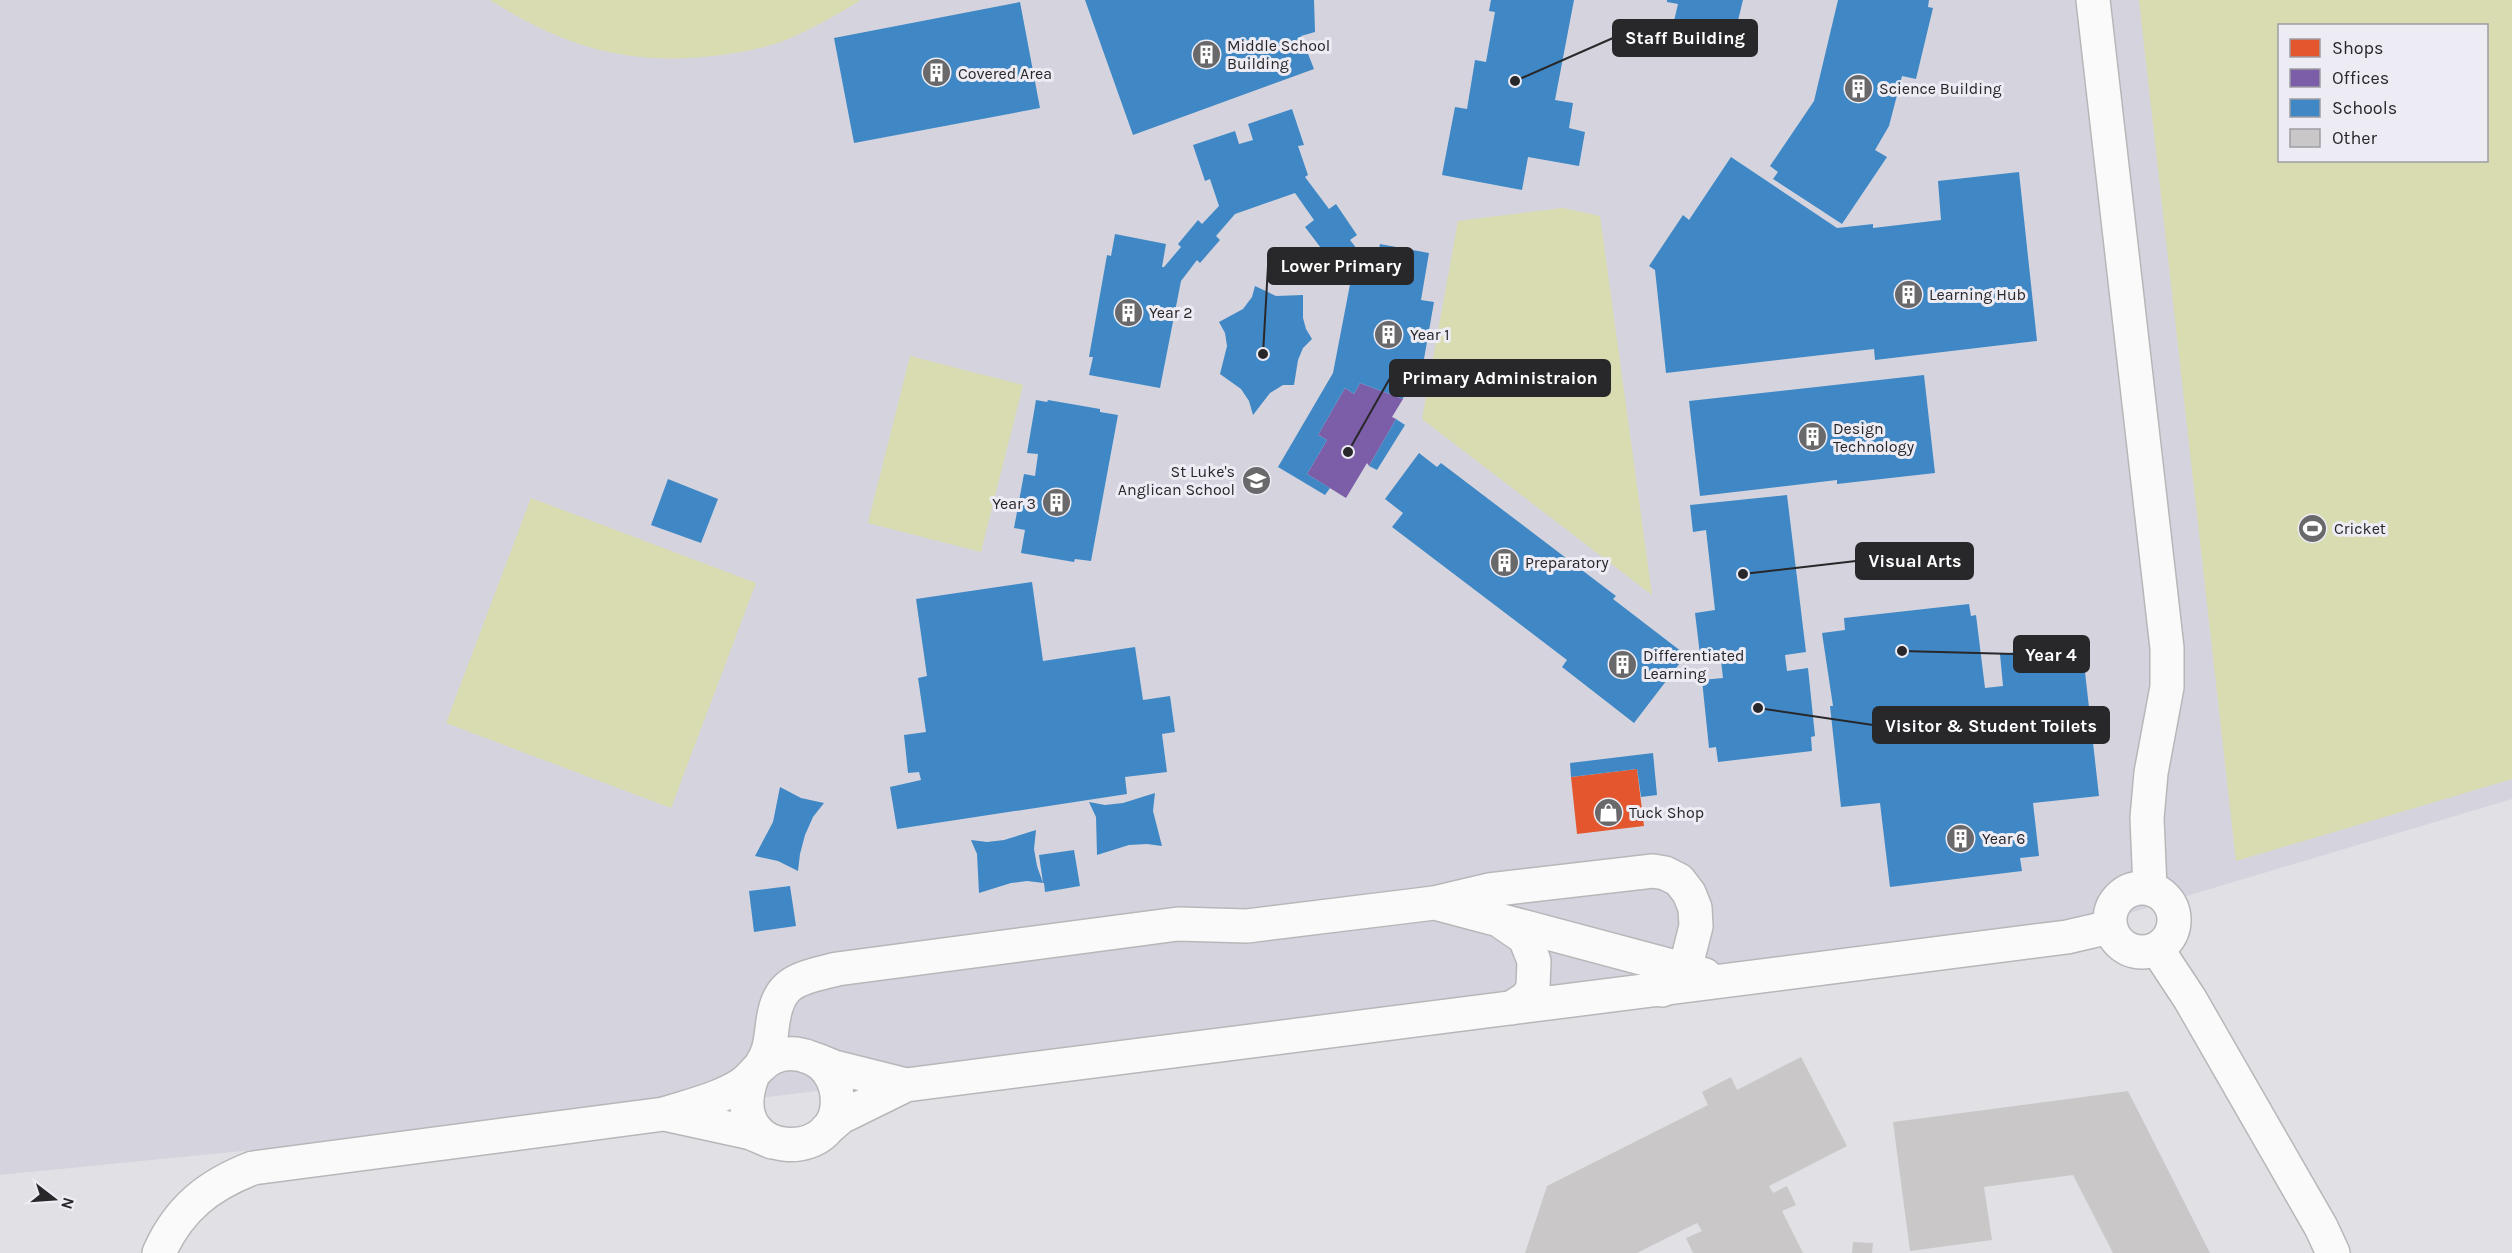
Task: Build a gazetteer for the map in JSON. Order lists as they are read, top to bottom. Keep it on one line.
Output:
{"places":{"building":["Middle School Building","Covered Area","Science Building","Learning Hub","Year 2","Year 1","Design Technology","Year 3","Preparatory","Differentiated Learning","Year 6"],"other":["Staff Building","Lower Primary","Primary Administraion","Visual Arts","Year 4","Visitor & Student Toilets"],"school or university":["St Luke's Anglican School"],"sports":["Cricket"],"shop":["Tuck Shop"]},"legend":["Shops","Offices","Schools","Other"],"north":"right"}
